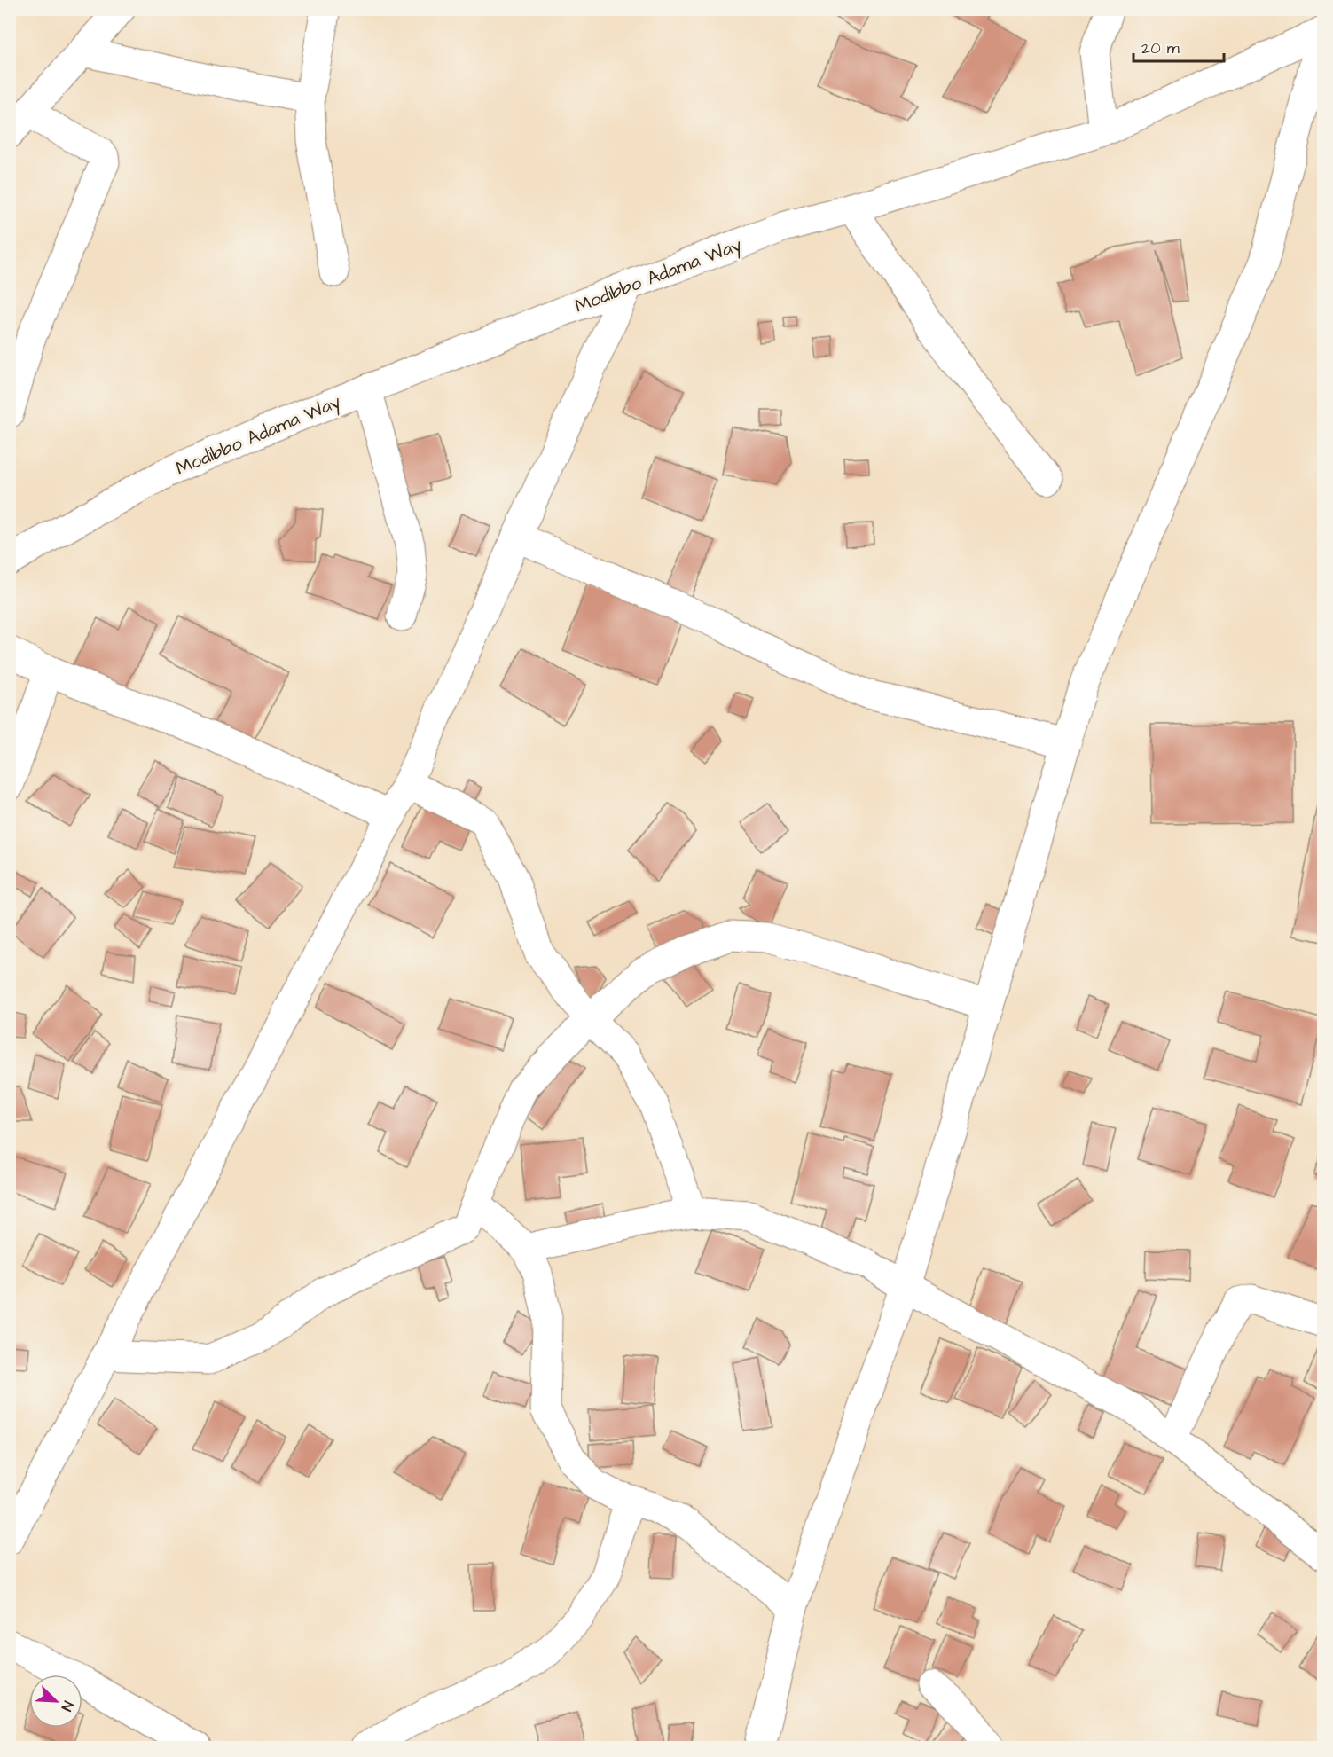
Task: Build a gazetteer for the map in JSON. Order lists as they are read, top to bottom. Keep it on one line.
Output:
{"streets":{"street":["Modibbo Adama Way"]},"scale_bar":"20 m","north":"bottom right"}
